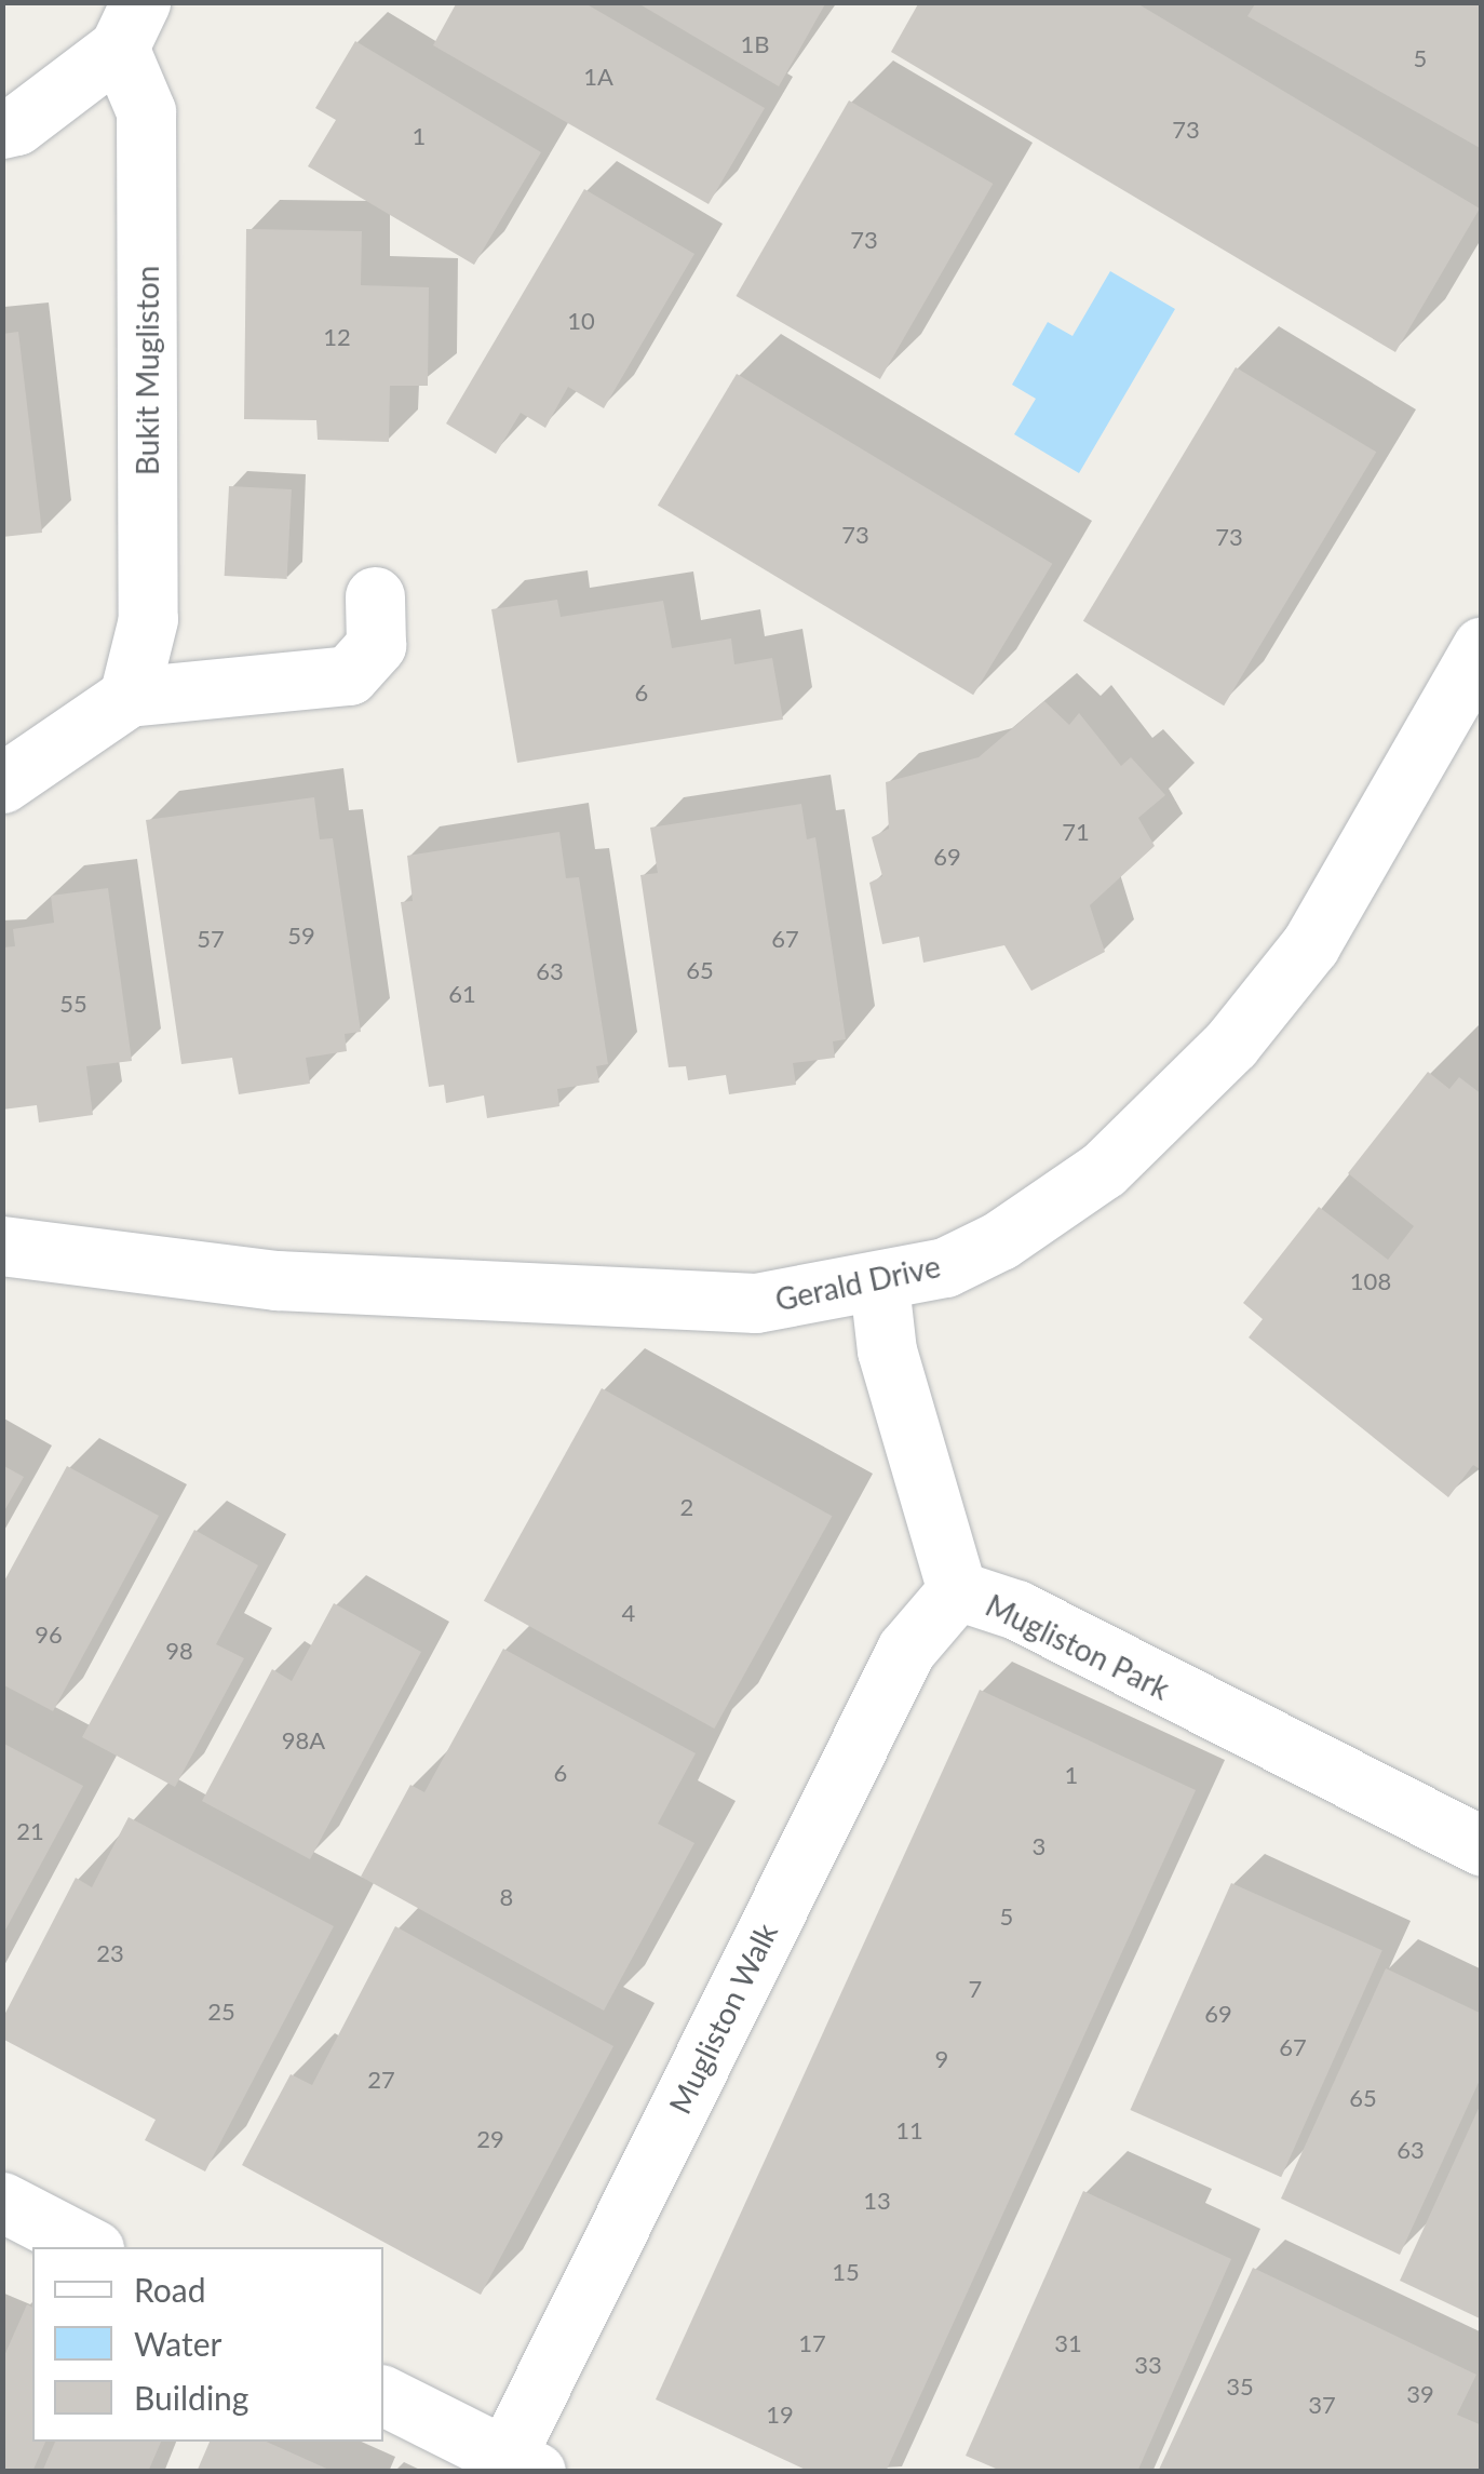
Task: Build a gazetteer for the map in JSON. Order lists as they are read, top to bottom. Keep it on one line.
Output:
{"streets":{"street":["Bukit Mugliston","Gerald Drive","Mugliston Park","Mugliston Walk"]},"crossings":[["Gerald Drive","Mugliston Park"],["Mugliston Park","Mugliston Walk"]],"house_numbers":["1B","5","1A","73","1","73","10","12","73","73","6","71","69","59","57","67","65","63","61","55","108","2","4","96","98","98A","6","1","21","3","8","5","23","7","25","69","67","9","27","65","11","29","63","13","15","17","31","33","35","39","37","19"],"legend":["Road","Water","Building"]}
